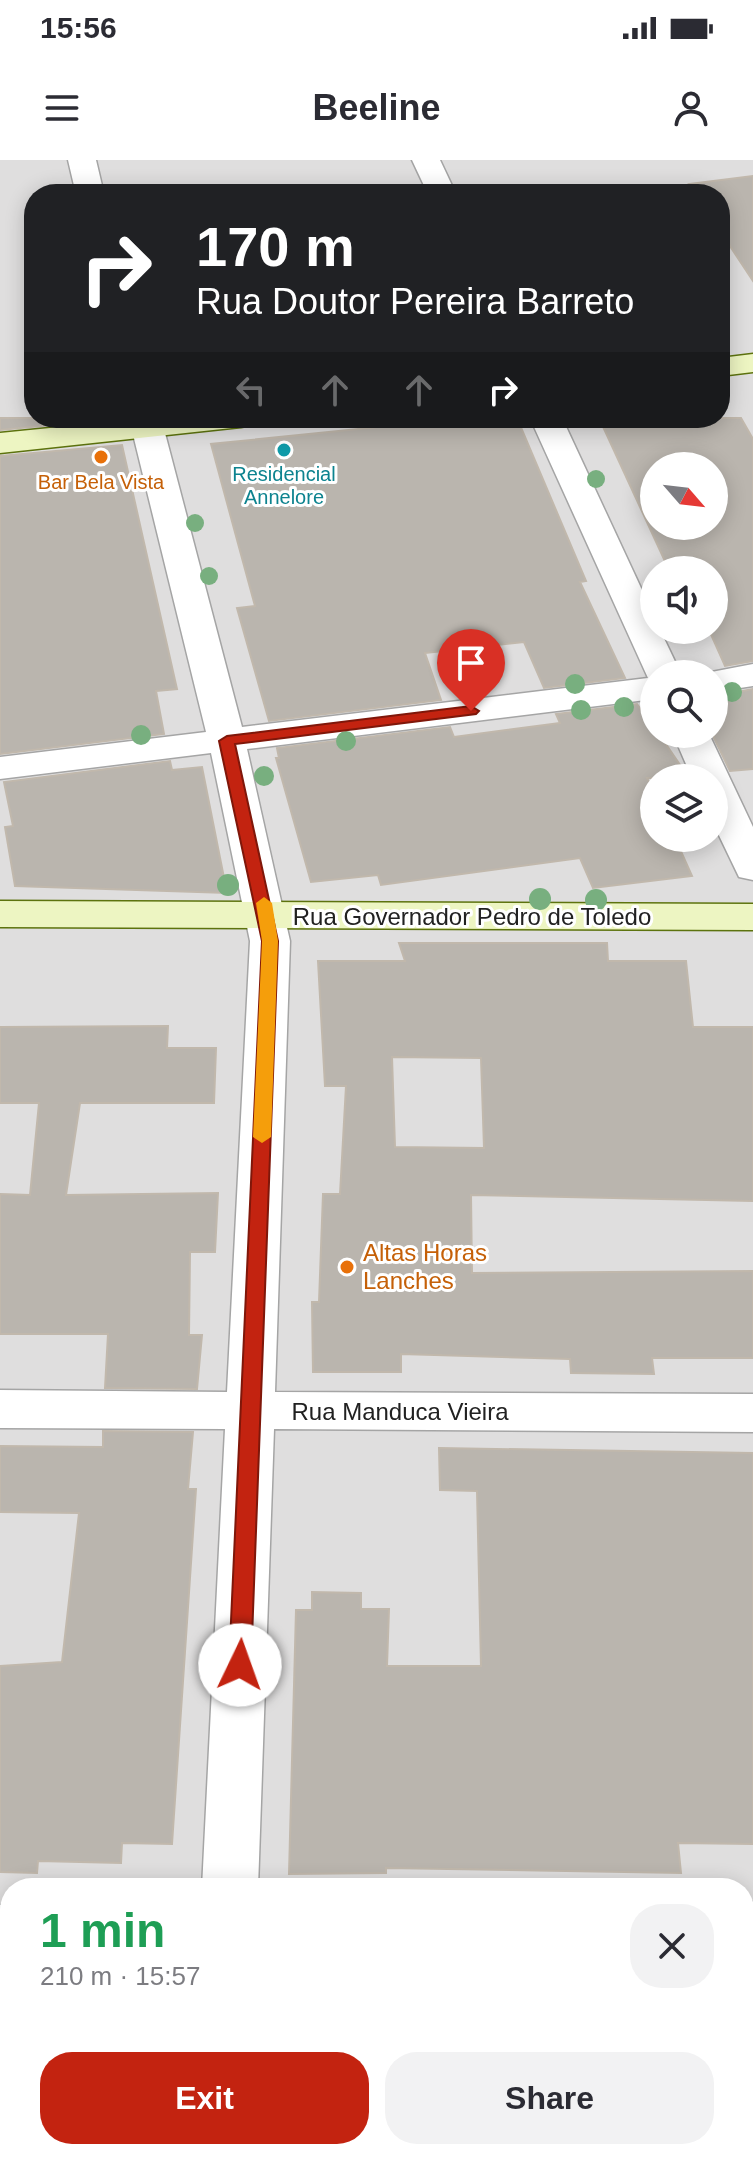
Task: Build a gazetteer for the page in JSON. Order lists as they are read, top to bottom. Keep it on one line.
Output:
{"streets":{"main road":["Rua Governador Pedro de Toledo"],"street":["Rua Manduca Vieira"]},"places":["Residencial Annelore","Bar Bela Vista","Altas Horas Lanches"],"north":"bottom right","page":{"status":"15:56","header":"Beeline","turn":["170 m","Rua Doutor Pereira Barreto"],"heading":["1 min","210 m · 15:57"],"buttons":["Exit","Share"]}}
